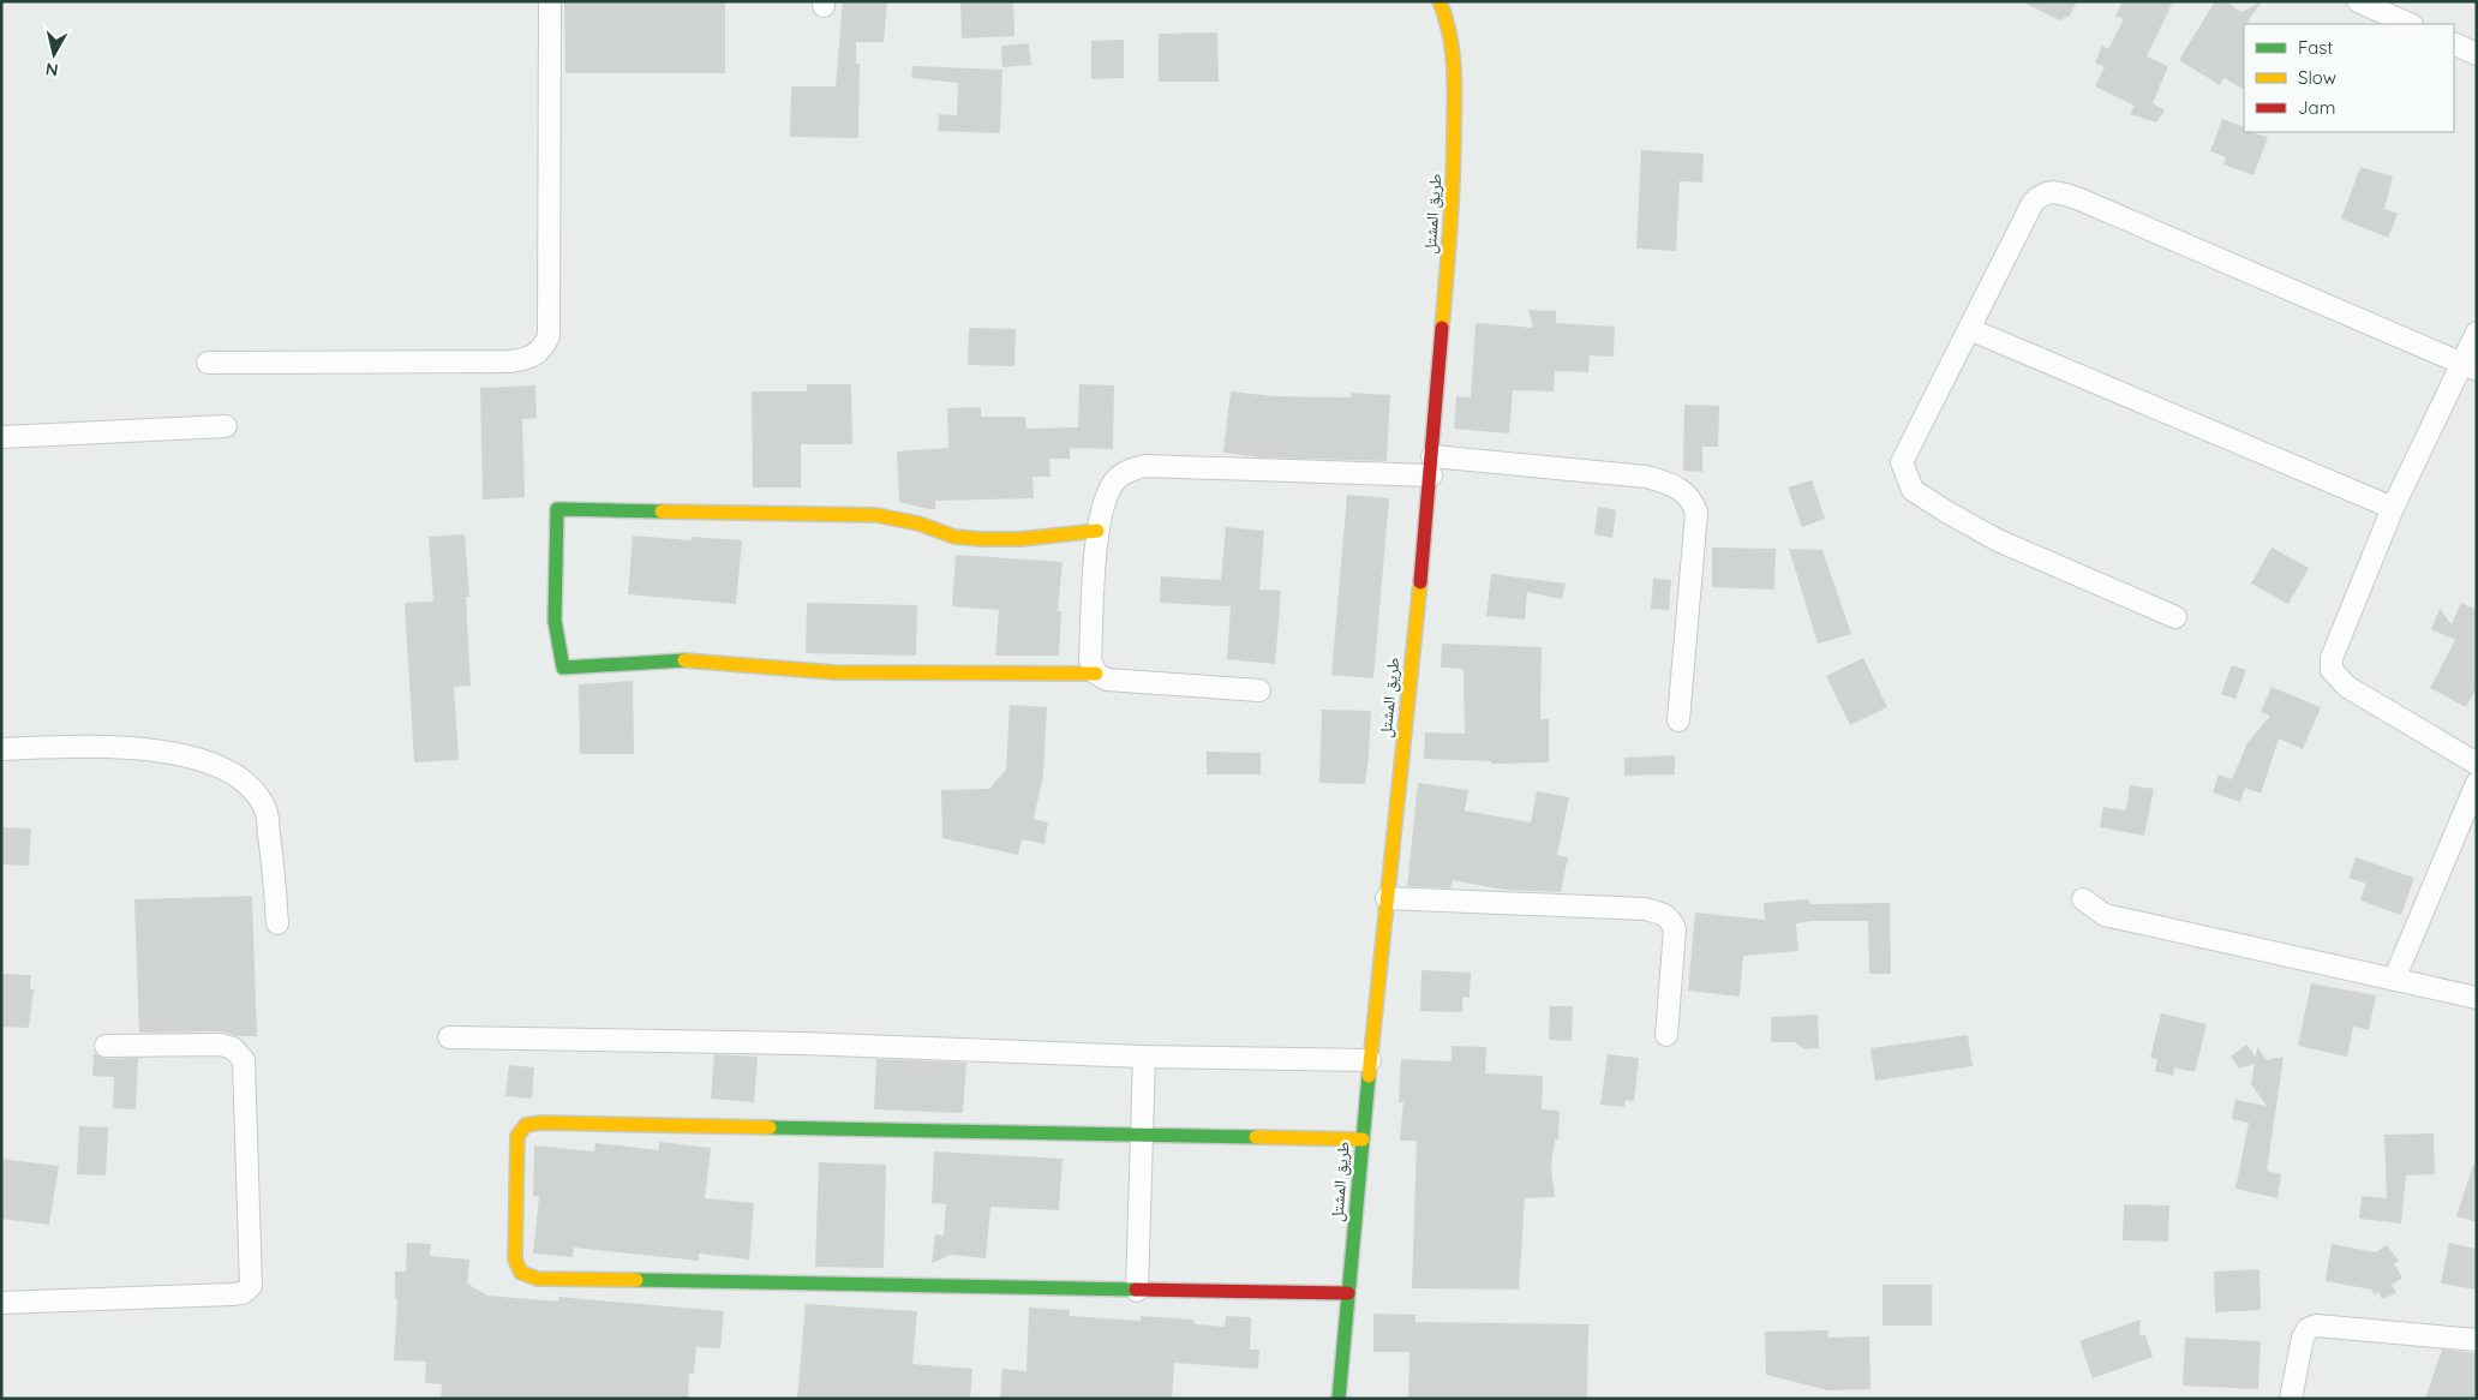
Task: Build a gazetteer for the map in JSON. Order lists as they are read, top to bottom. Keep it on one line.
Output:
{"streets":{"street":["طريق المشتل"]},"legend":["Fast","Slow","Jam"],"north":"bottom"}
